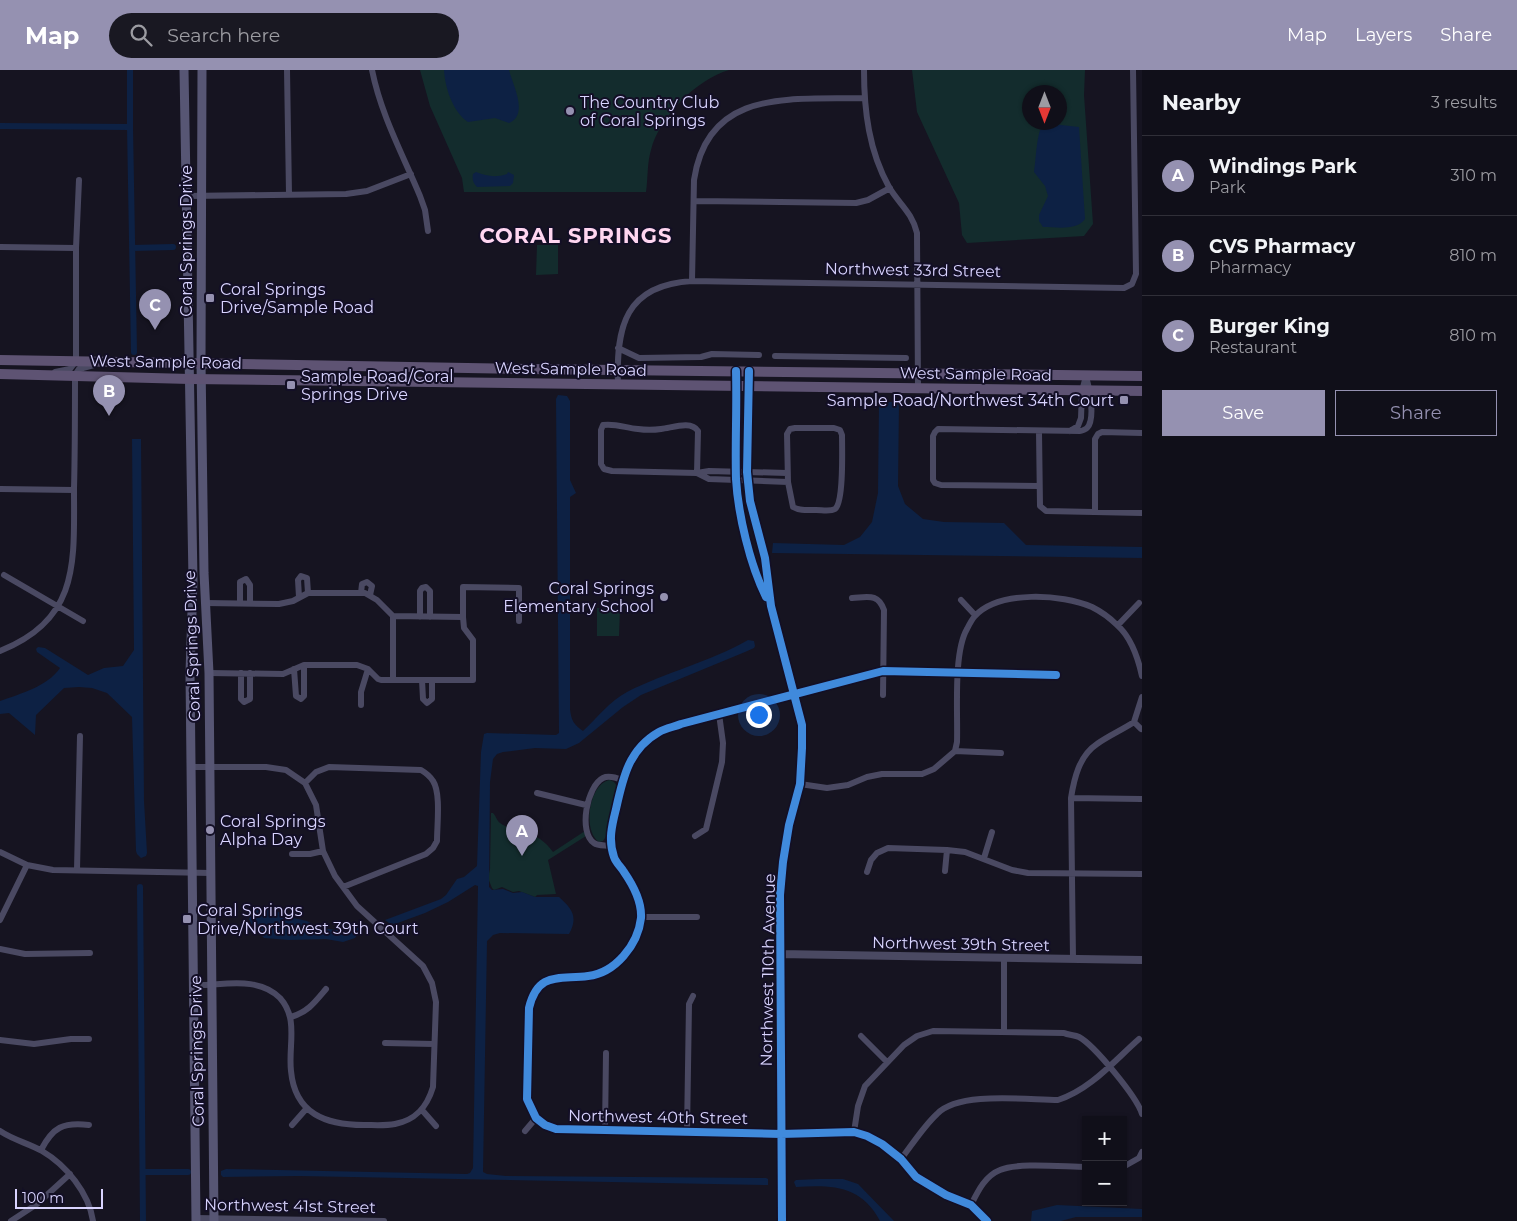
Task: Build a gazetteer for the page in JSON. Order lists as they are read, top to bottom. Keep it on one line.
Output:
{"streets":{"main road":["Coral Springs Drive","West Sample Road"],"street":["Northwest 33rd Street","Northwest 39th Street","Northwest 110th Avenue","Northwest 40th Street","Northwest 41st Street"]},"crossings":[["Coral Springs Drive","West Sample Road"],["Coral Springs Drive","Northwest 41st Street"],["Northwest 33rd Street","West Sample Road"],["West Sample Road","Northwest 110th Avenue"],["Northwest 39th Street","Northwest 110th Avenue"],["Northwest 110th Avenue","Northwest 40th Street"]],"districts":["CORAL SPRINGS"],"places":{"other":["The Country Club of Coral Springs","Coral Springs Elementary School","Coral Springs Alpha Day"],"transit":["Coral Springs Drive/Sample Road","Sample Road/Coral Springs Drive","Sample Road/Northwest 34th Court","Coral Springs Drive/Northwest 39th Court"]},"scale_bar":"100 m","north":"bottom","page":{"header":"Map","search":"Search here","nav":["Map","Layers","Share"],"heading":["Nearby","3 results"],"list":[{"mark":"A","name":"Windings Park","note":"Park","value":"310 m"},{"mark":"B","name":"CVS Pharmacy","note":"Pharmacy","value":"810 m"},{"mark":"C","name":"Burger King","note":"Restaurant","value":"810 m"}],"pins":["C","B","A"],"buttons":["Save","Share"],"map_buttons":["+","−"],"scale":"100 m"}}
